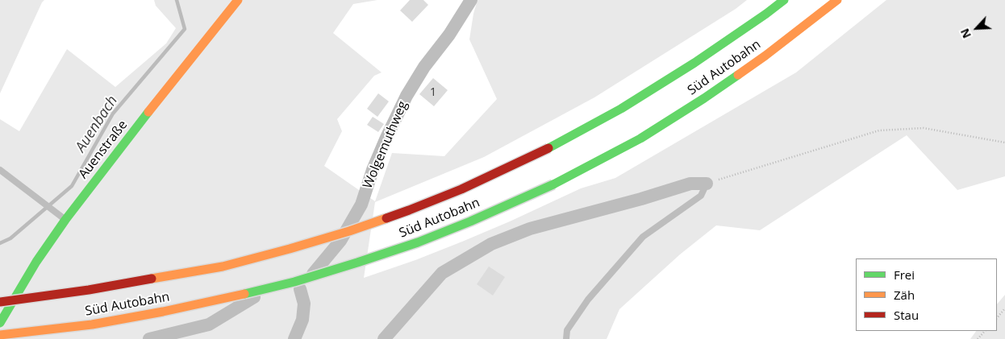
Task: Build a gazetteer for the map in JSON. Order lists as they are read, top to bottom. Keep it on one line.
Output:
{"streets":{"main road":["Süd Autobahn","Auenstraße"],"street":["Wolgemuthweg"]},"water":["Auenbach"],"house_numbers":["1"],"legend":["Frei","Zäh","Stau"],"north":"bottom left"}
